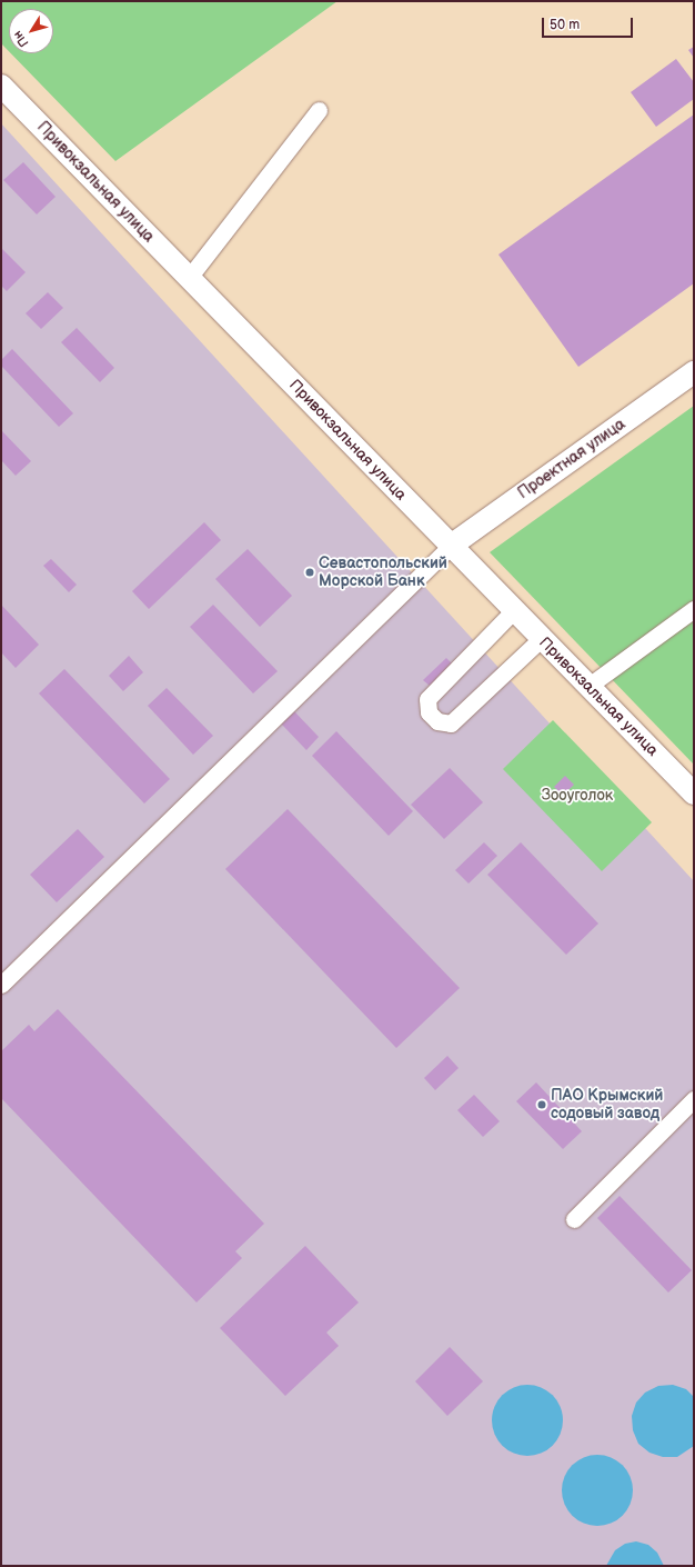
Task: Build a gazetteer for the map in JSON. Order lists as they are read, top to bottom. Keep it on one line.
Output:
{"streets":{"main road":["Привокзальная улица","Проектная улица"]},"crossings":[["Привокзальная улица","Проектная улица"]],"parks":["Зооуголок"],"places":["Севастопольский Морской Банк","ПАО Крымский содовый завод"],"scale_bar":"50 m","north":"bottom left"}
